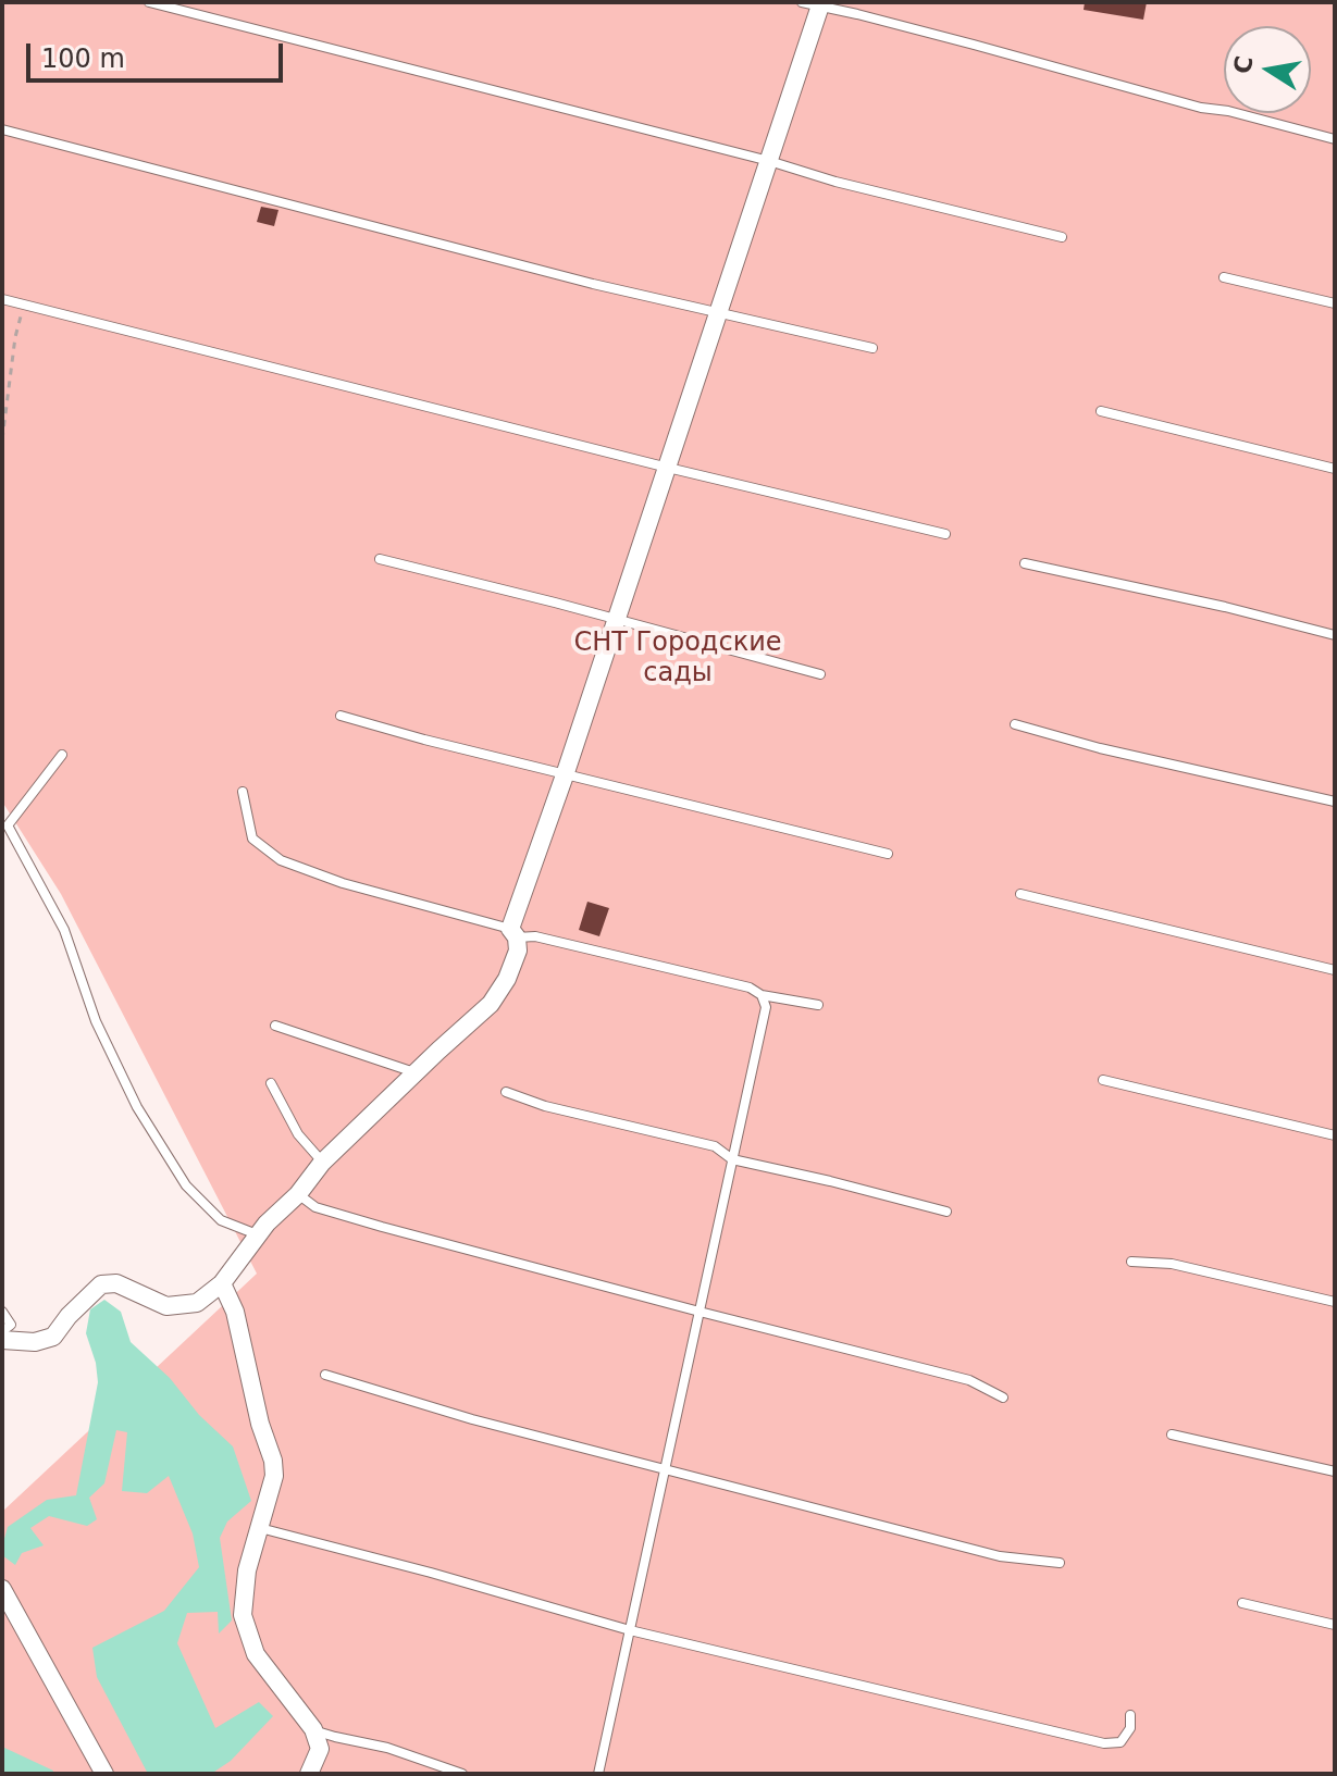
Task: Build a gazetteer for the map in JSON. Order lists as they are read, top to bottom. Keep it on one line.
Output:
{"parks":["СНТ Городские сады"],"scale_bar":"100 m","north":"left"}
